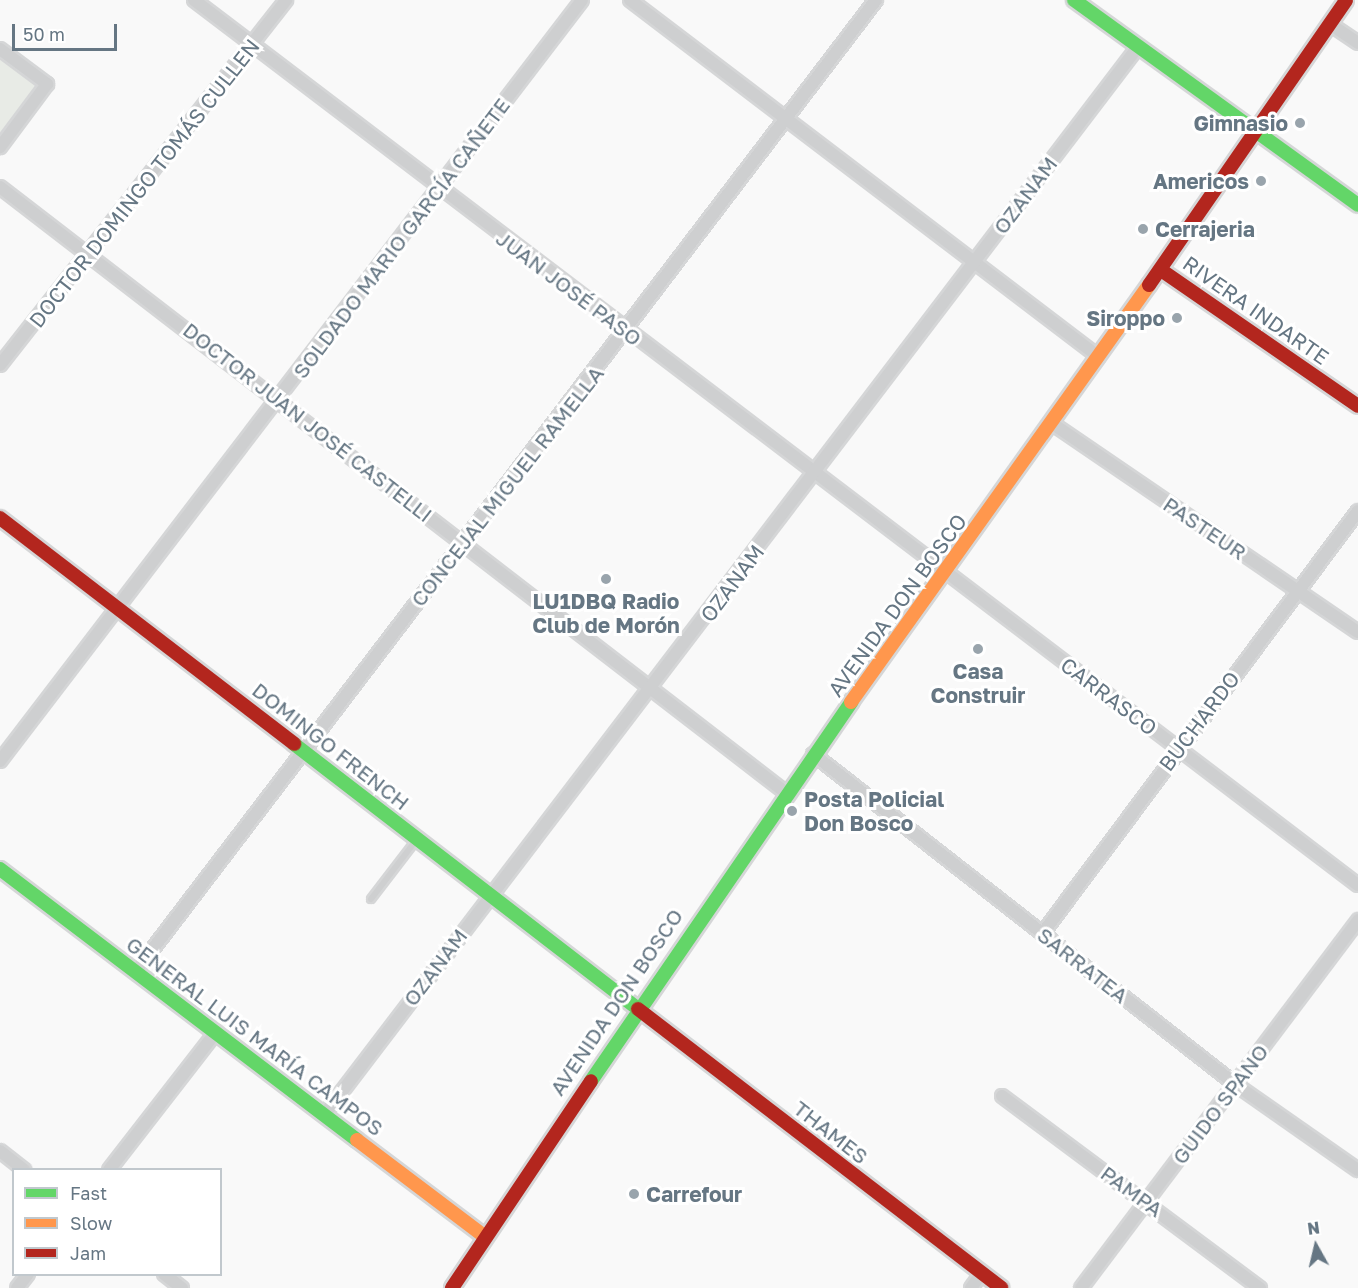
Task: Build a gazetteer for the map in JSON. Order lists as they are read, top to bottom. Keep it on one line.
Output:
{"streets":{"main road":["RIVERA INDARTE","AVENIDA DON BOSCO","DOMINGO FRENCH","GENERAL LUIS MARÍA CAMPOS","THAMES"],"street":["DOCTOR DOMINGO TOMÁS CULLEN","OZANAM","SOLDADO MARIO GARCÍA CAÑETE","JUAN JOSÉ PASO","DOCTOR JUAN JOSÉ CASTELLI","CONCEJAL MIGUEL RAMELLA","PASTEUR","CARRASCO","BUCHARDO","SARRATEA","GUIDO SPANO","PAMPA"]},"crossings":[["DOCTOR DOMINGO TOMÁS CULLEN","JUAN JOSÉ PASO"],["DOCTOR DOMINGO TOMÁS CULLEN","DOCTOR JUAN JOSÉ CASTELLI"],["OZANAM","JUAN JOSÉ PASO"],["OZANAM","DOCTOR JUAN JOSÉ CASTELLI"],["OZANAM","DOMINGO FRENCH"],["OZANAM","GENERAL LUIS MARÍA CAMPOS"],["SOLDADO MARIO GARCÍA CAÑETE","JUAN JOSÉ PASO"],["SOLDADO MARIO GARCÍA CAÑETE","DOCTOR JUAN JOSÉ CASTELLI"],["SOLDADO MARIO GARCÍA CAÑETE","DOMINGO FRENCH"],["JUAN JOSÉ PASO","CONCEJAL MIGUEL RAMELLA"],["JUAN JOSÉ PASO","AVENIDA DON BOSCO"],["JUAN JOSÉ PASO","CARRASCO"],["RIVERA INDARTE","AVENIDA DON BOSCO"],["DOCTOR JUAN JOSÉ CASTELLI","CONCEJAL MIGUEL RAMELLA"],["DOCTOR JUAN JOSÉ CASTELLI","AVENIDA DON BOSCO"],["CONCEJAL MIGUEL RAMELLA","DOMINGO FRENCH"],["CONCEJAL MIGUEL RAMELLA","GENERAL LUIS MARÍA CAMPOS"],["PASTEUR","AVENIDA DON BOSCO"],["PASTEUR","BUCHARDO"],["AVENIDA DON BOSCO","CARRASCO"],["AVENIDA DON BOSCO","DOMINGO FRENCH"],["AVENIDA DON BOSCO","SARRATEA"],["AVENIDA DON BOSCO","GENERAL LUIS MARÍA CAMPOS"],["AVENIDA DON BOSCO","THAMES"],["CARRASCO","BUCHARDO"],["BUCHARDO","SARRATEA"],["DOMINGO FRENCH","THAMES"],["SARRATEA","GUIDO SPANO"],["GUIDO SPANO","PAMPA"]],"places":["Gimnasio","Americos","Cerrajeria","Siroppo","LU1DBQ Radio Club de Morón","Casa Construir","Posta Policial Don Bosco","Carrefour"],"legend":["Fast","Slow","Jam"],"scale_bar":"50 m","north":"top"}
